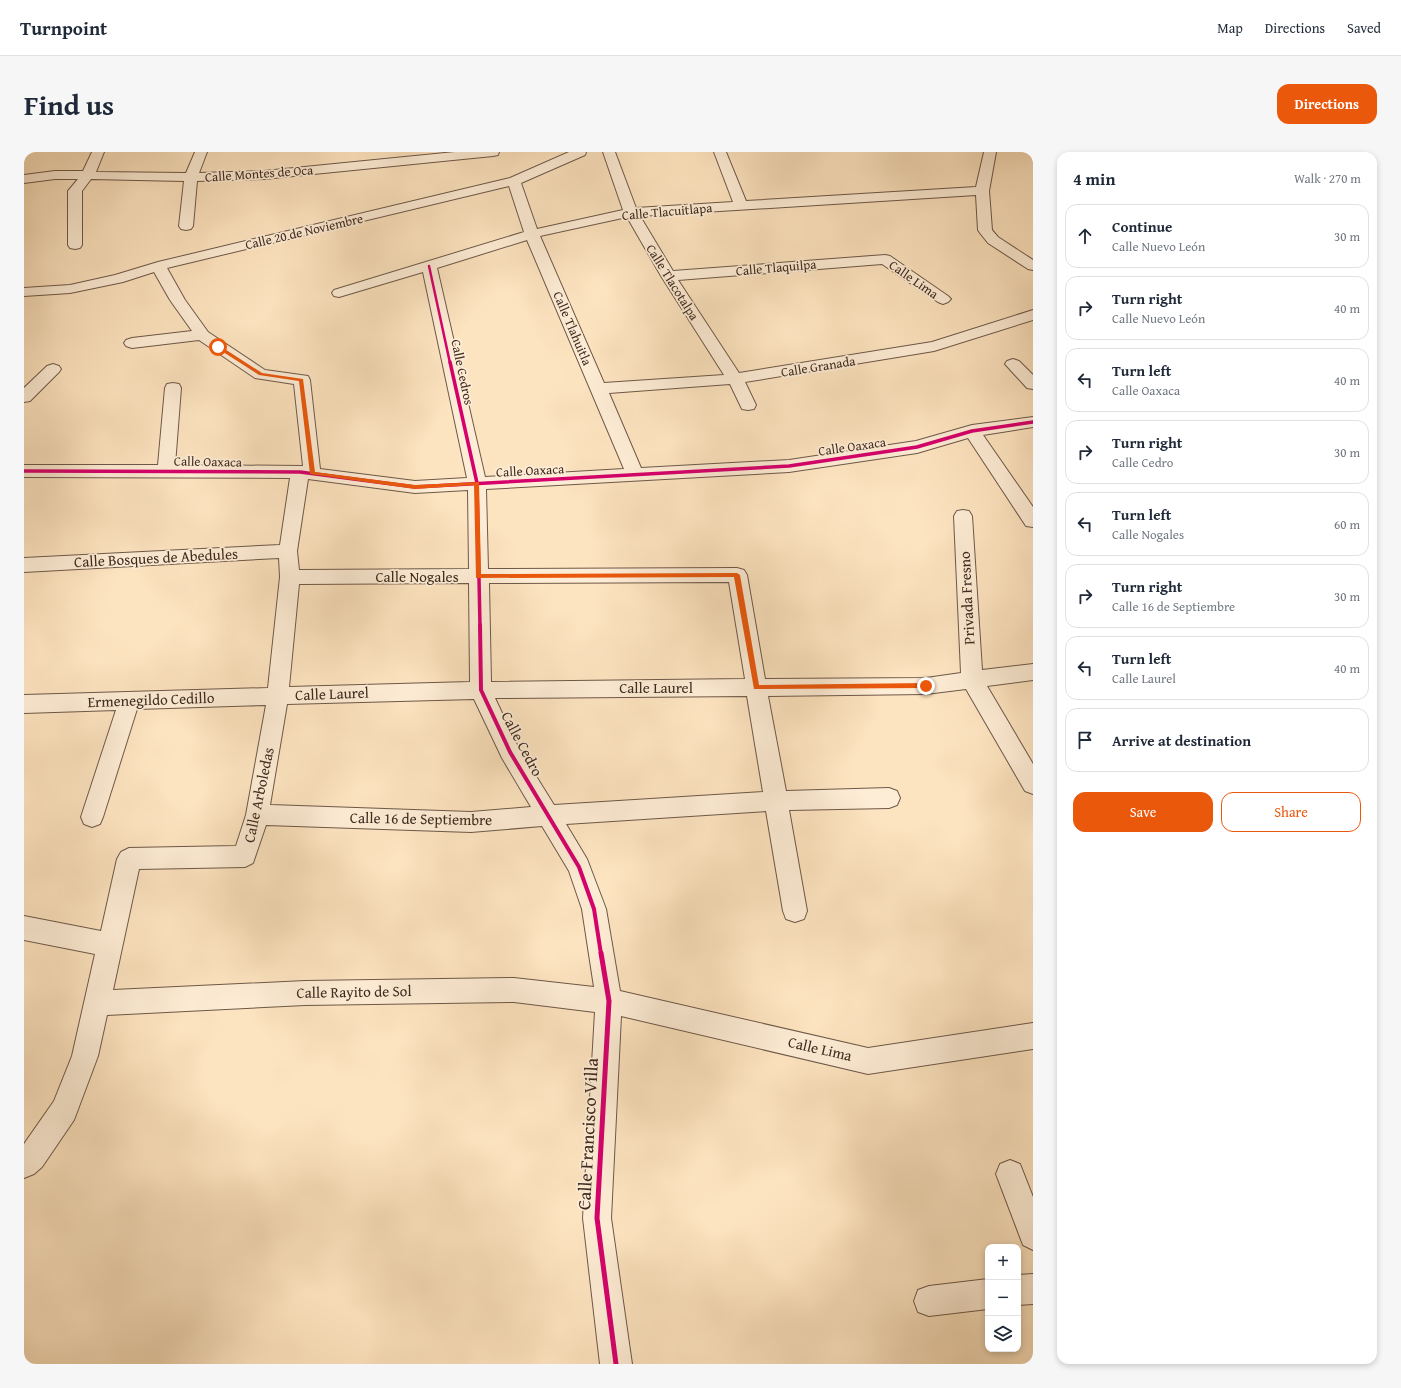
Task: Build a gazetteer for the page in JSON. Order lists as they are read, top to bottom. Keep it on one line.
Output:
{"streets":{"street":["Calle Montes de Oca","Calle Tlacuitlapa","Calle 20 de Noviembre","Calle Tlaquilpa","Calle Lima","Calle Tlacotalpa","Calle Tlahuitla","Calle Granada","Calle Cedros","Calle Oaxaca","Calle Bosques de Abedules","Calle Nogales","Privada Fresno","Calle Laurel","Ermenegildo Cedillo","Calle Cedro","Calle Arboledas","Calle 16 de Septiembre","Calle Rayito de Sol","Calle Francisco Villa"]},"crossings":[["Calle Tlacuitlapa","Calle Tlacotalpa"],["Calle Tlacuitlapa","Calle Tlahuitla"],["Calle Tlacuitlapa","Calle Cedros"],["Calle 20 de Noviembre","Calle Tlahuitla"],["Calle Tlaquilpa","Calle Lima"],["Calle Tlaquilpa","Calle Tlacotalpa"],["Calle Lima","Calle Cedro"],["Calle Lima","Calle Rayito de Sol"],["Calle Lima","Calle Francisco Villa"],["Calle Tlacotalpa","Calle Granada"],["Calle Tlahuitla","Calle Granada"],["Calle Tlahuitla","Calle Oaxaca"],["Calle Cedros","Calle Oaxaca"],["Calle Cedros","Calle Cedro"],["Calle Oaxaca","Calle Cedro"],["Calle Oaxaca","Calle Arboledas"],["Calle Bosques de Abedules","Calle Arboledas"],["Calle Nogales","Calle Laurel"],["Calle Nogales","Calle Cedro"],["Calle Nogales","Calle Arboledas"],["Privada Fresno","Calle Laurel"],["Calle Laurel","Ermenegildo Cedillo"],["Calle Laurel","Calle Cedro"],["Calle Laurel","Calle Arboledas"],["Ermenegildo Cedillo","Calle Arboledas"],["Calle Cedro","Calle 16 de Septiembre"],["Calle Cedro","Calle Rayito de Sol"],["Calle Cedro","Calle Francisco Villa"],["Calle Arboledas","Calle 16 de Septiembre"],["Calle Arboledas","Calle Rayito de Sol"],["Calle Rayito de Sol","Calle Francisco Villa"]],"page":{"header":"Turnpoint","nav":["Map","Directions","Saved"],"title":"Find us","buttons":["Directions",["Save","Share"]],"heading":["4 min","Walk · 270 m"],"list":[["Continue","Calle Nuevo León","30 m"],["Turn right","Calle Nuevo León","40 m"],["Turn left","Calle Oaxaca","40 m"],["Turn right","Calle Cedro","30 m"],["Turn left","Calle Nogales","60 m"],["Turn right","Calle 16 de Septiembre","30 m"],["Turn left","Calle Laurel","40 m"],"Arrive at destination"],"map_buttons":["+","−"]}}
